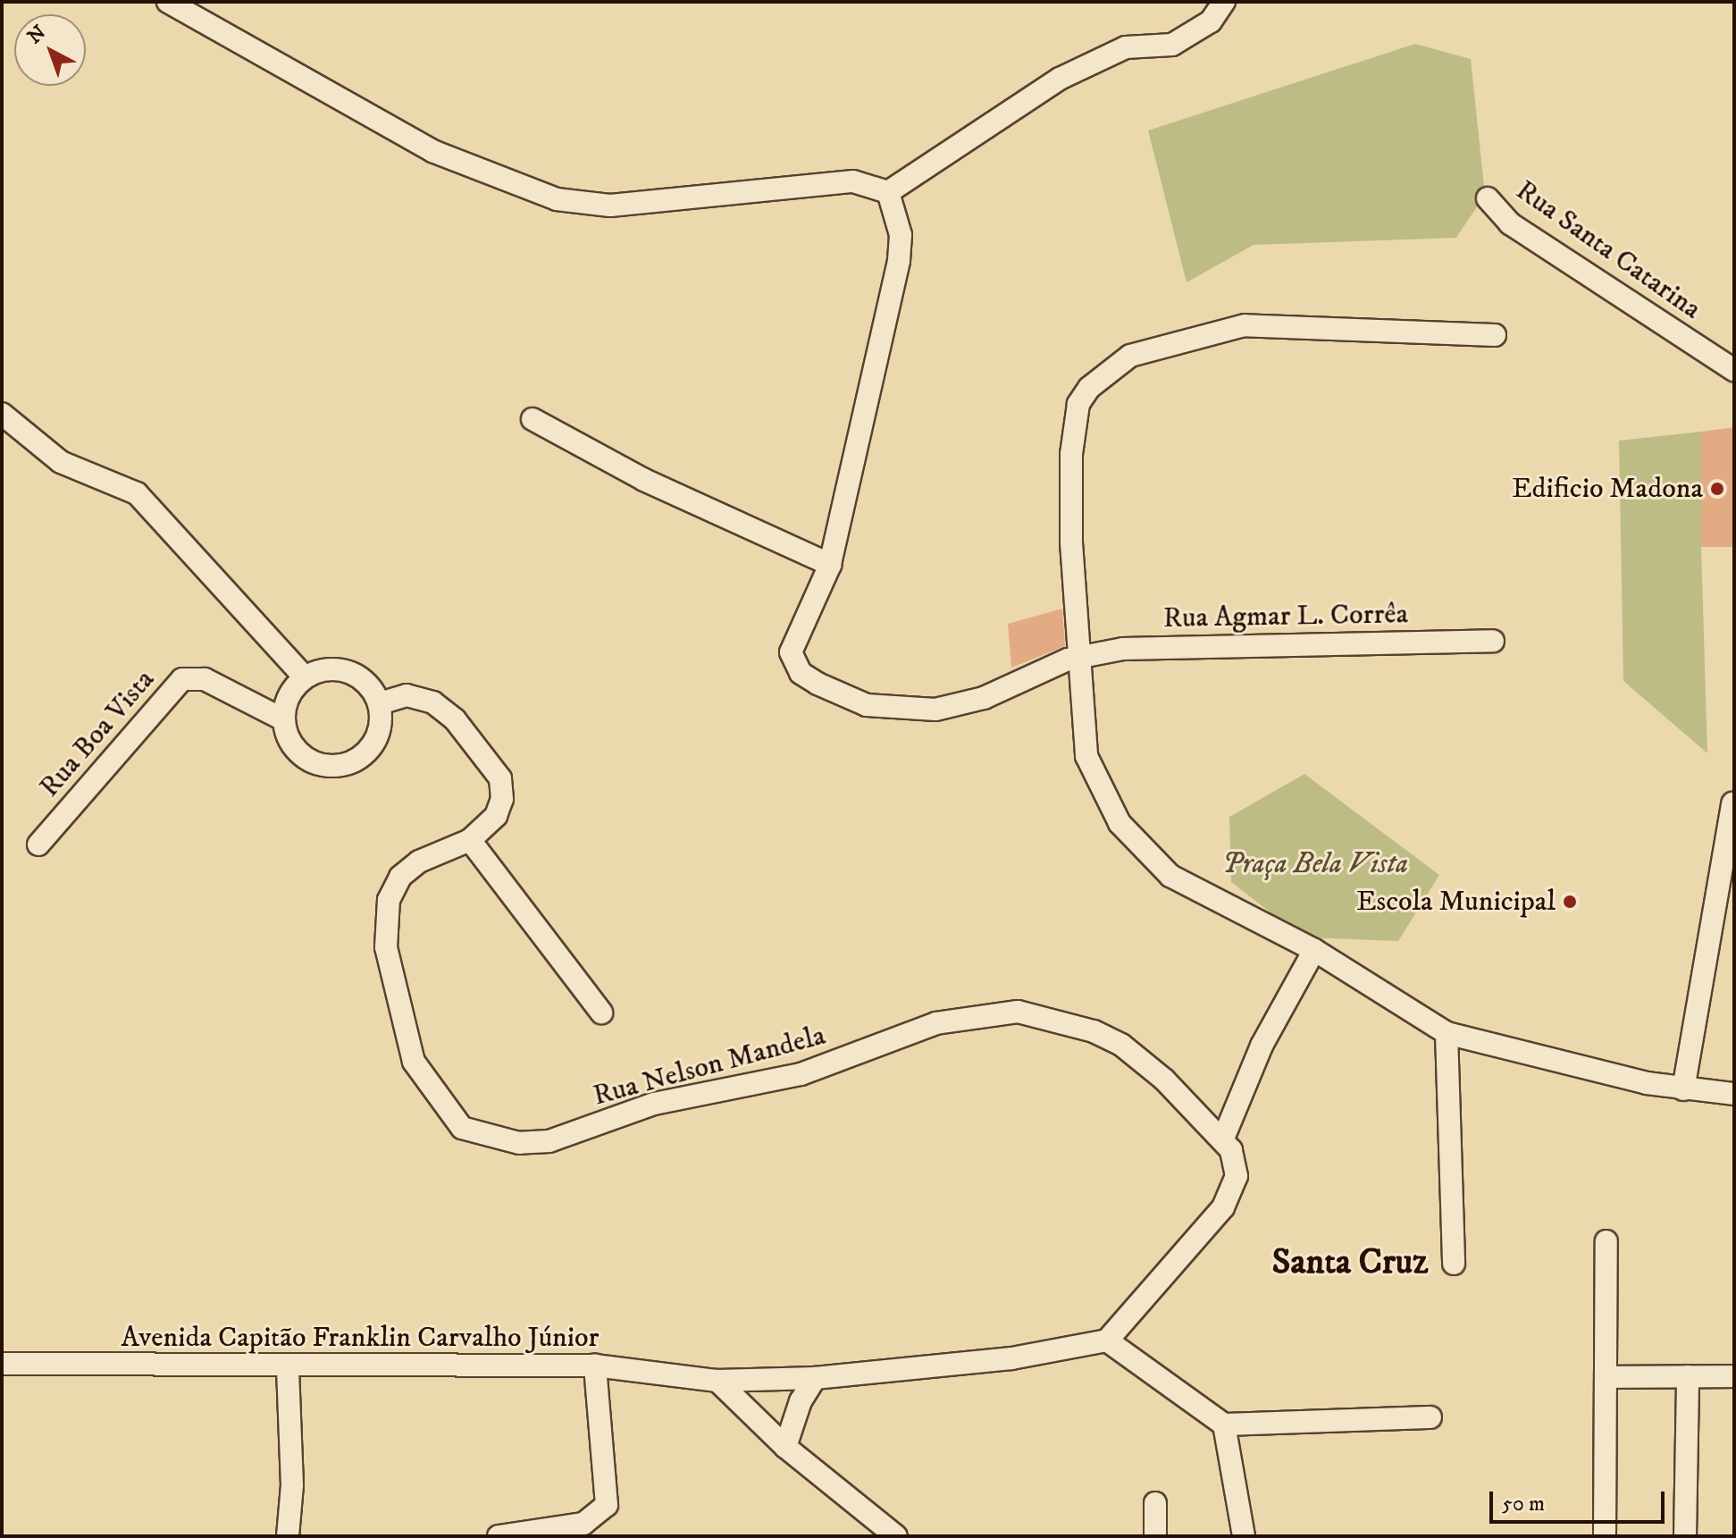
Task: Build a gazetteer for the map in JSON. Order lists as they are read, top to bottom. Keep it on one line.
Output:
{"streets":{"street":["Rua Santa Catarina","Rua Agmar L. Corrêa","Rua Boa Vista","Rua Nelson Mandela","Avenida Capitão Franklin Carvalho Júnior"]},"crossings":[["Rua Boa Vista","Rua Nelson Mandela"]],"districts":["Santa Cruz"],"parks":["Praça Bela Vista"],"places":["Edificio Madona","Escola Municipal"],"scale_bar":"50 m","north":"top left"}
